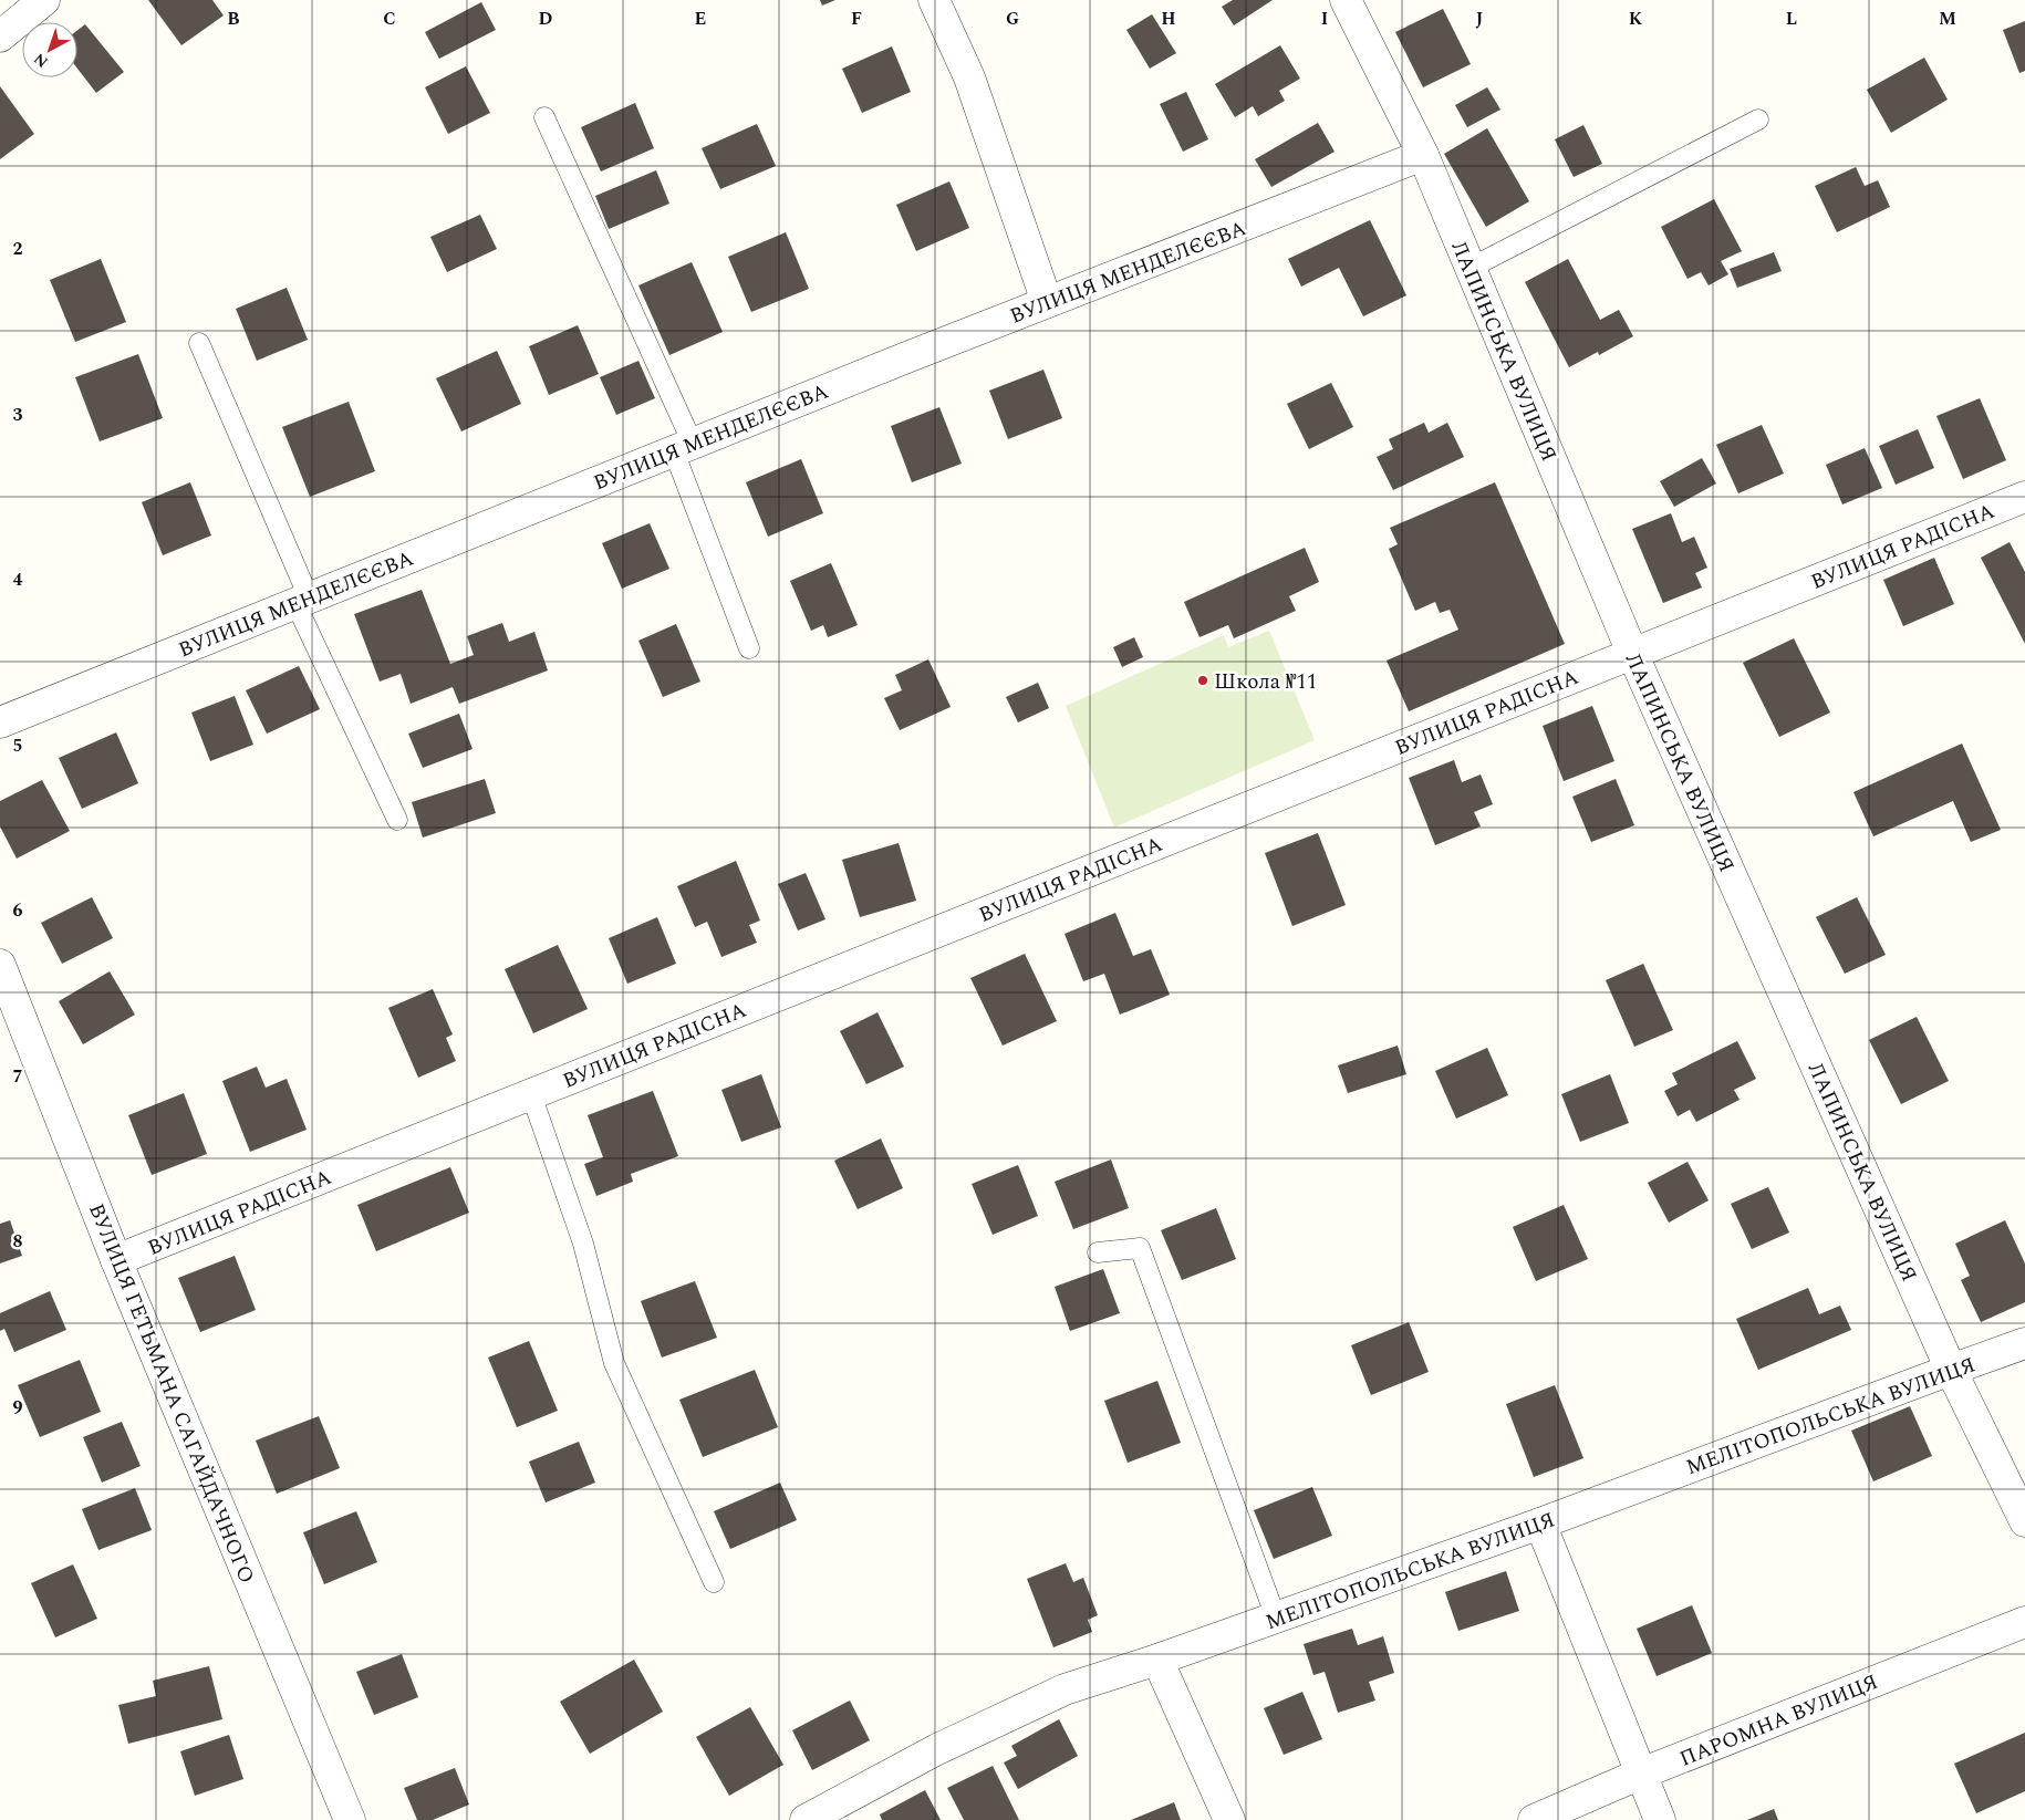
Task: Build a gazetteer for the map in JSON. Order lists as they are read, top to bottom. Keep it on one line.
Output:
{"streets":{"street":["ВУЛИЦЯ МЕНДЕЛЄЄВА","ЛАПИНСЬКА ВУЛИЦЯ","ВУЛИЦЯ РАДІСНА","ВУЛИЦЯ ГЕТЬМАНА САГАЙДАЧНОГО","МЕЛІТОПОЛЬСЬКА ВУЛИЦЯ","ПАРОМНА ВУЛИЦЯ"]},"crossings":[["ВУЛИЦЯ МЕНДЕЛЄЄВА","ЛАПИНСЬКА ВУЛИЦЯ"],["ЛАПИНСЬКА ВУЛИЦЯ","ВУЛИЦЯ РАДІСНА"],["ЛАПИНСЬКА ВУЛИЦЯ","МЕЛІТОПОЛЬСЬКА ВУЛИЦЯ"],["ВУЛИЦЯ РАДІСНА","ВУЛИЦЯ ГЕТЬМАНА САГАЙДАЧНОГО"]],"places":["Школа №11"],"north":"bottom left","grid":{"columns":["B","C","D","E","F","G","H","I","J","K","L","M"],"rows":["2","3","4","5","6","7","8","9"]}}
